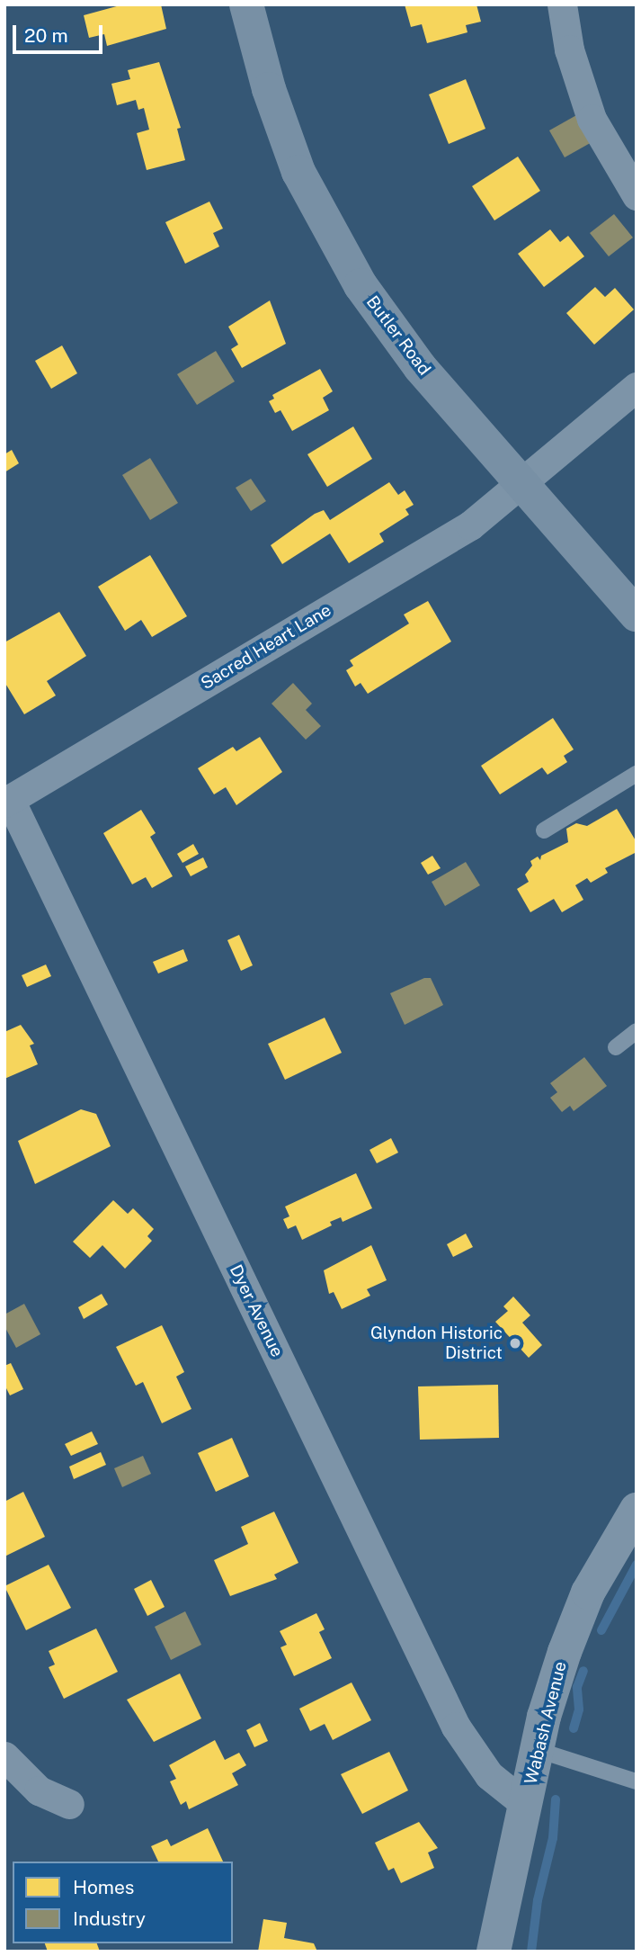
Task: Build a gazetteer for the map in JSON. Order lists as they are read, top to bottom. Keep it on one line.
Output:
{"streets":{"main road":["Butler Road"],"street":["Sacred Heart Lane","Dyer Avenue","Wabash Avenue"]},"crossings":[["Butler Road","Sacred Heart Lane"],["Sacred Heart Lane","Dyer Avenue"],["Dyer Avenue","Wabash Avenue"]],"places":["Glyndon Historic District"],"legend":["Homes","Industry"],"scale_bar":"20 m"}
